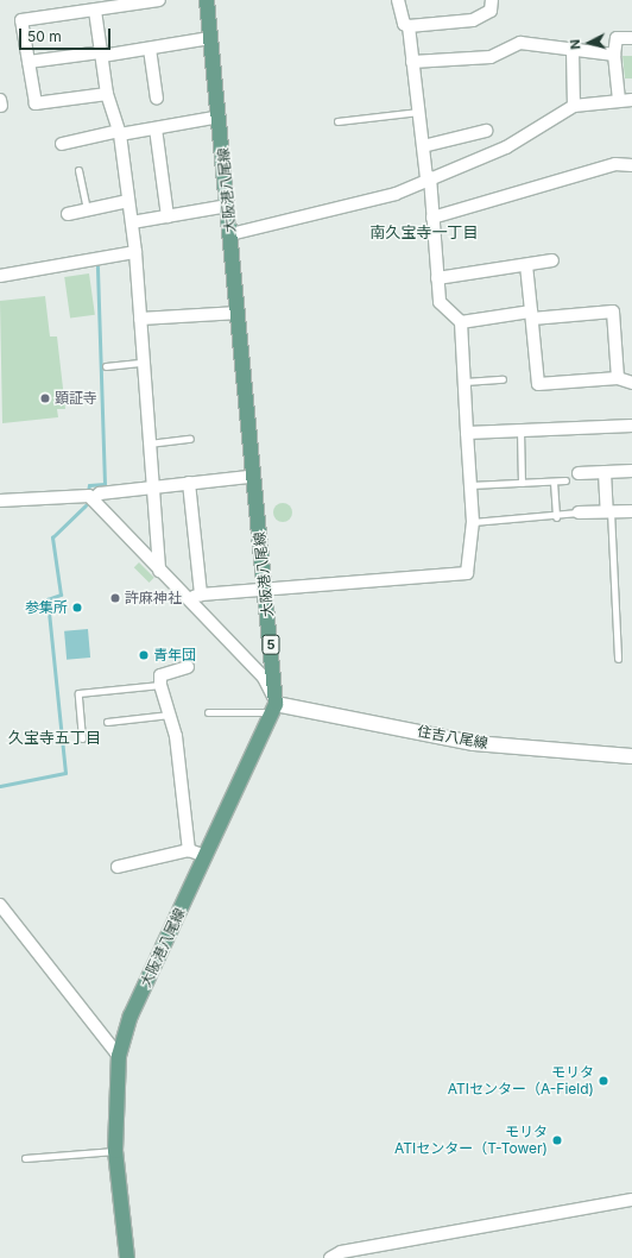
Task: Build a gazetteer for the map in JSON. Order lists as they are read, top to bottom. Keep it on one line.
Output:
{"streets":{"main road":["大阪港八尾線","5","住吉八尾線"]},"crossings":[["大阪港八尾線","住吉八尾線"]],"districts":["南久宝寺一丁目","久宝寺五丁目"],"places":["顕証寺","許麻神社","参集所","青年団","モリタ ATIセンター（A-Field)","モリタ ATIセンター（T-Tower)"],"scale_bar":"50 m","north":"left"}
